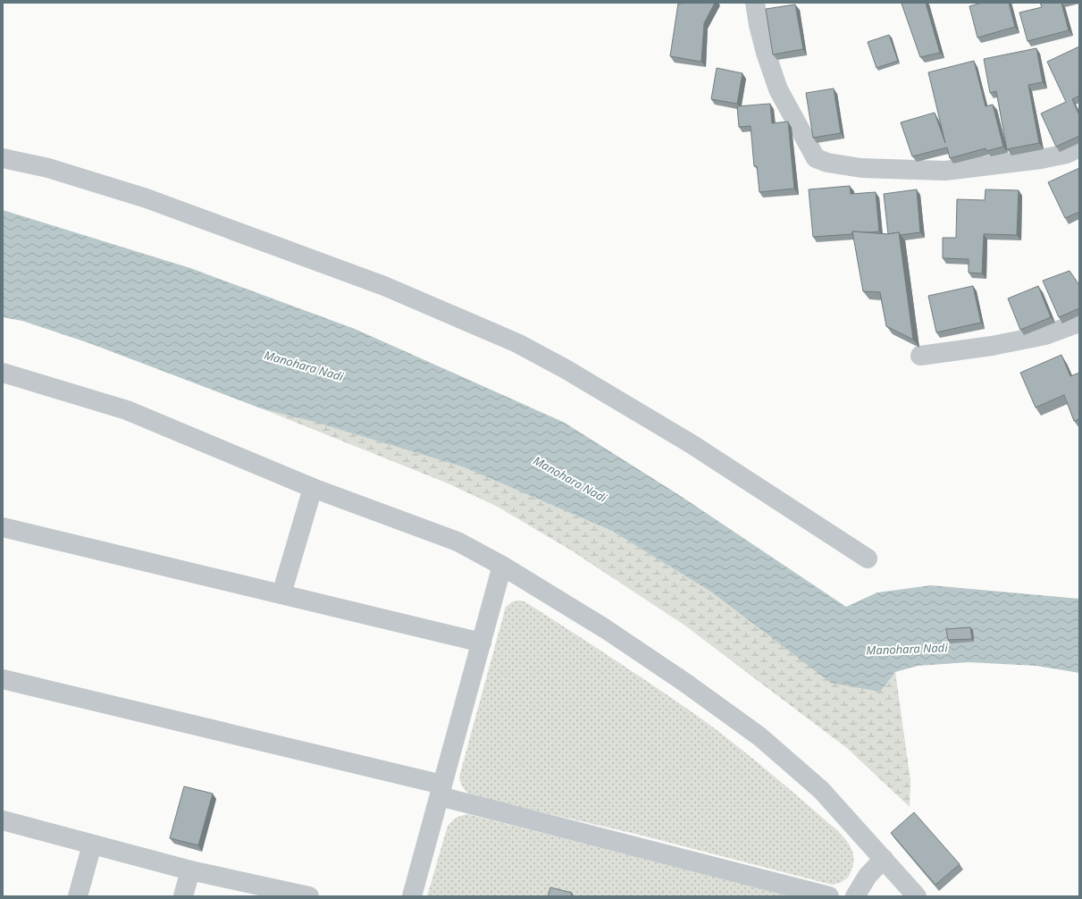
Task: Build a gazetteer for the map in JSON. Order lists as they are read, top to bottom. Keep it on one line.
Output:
{"water":["Manohara Nadi"]}
